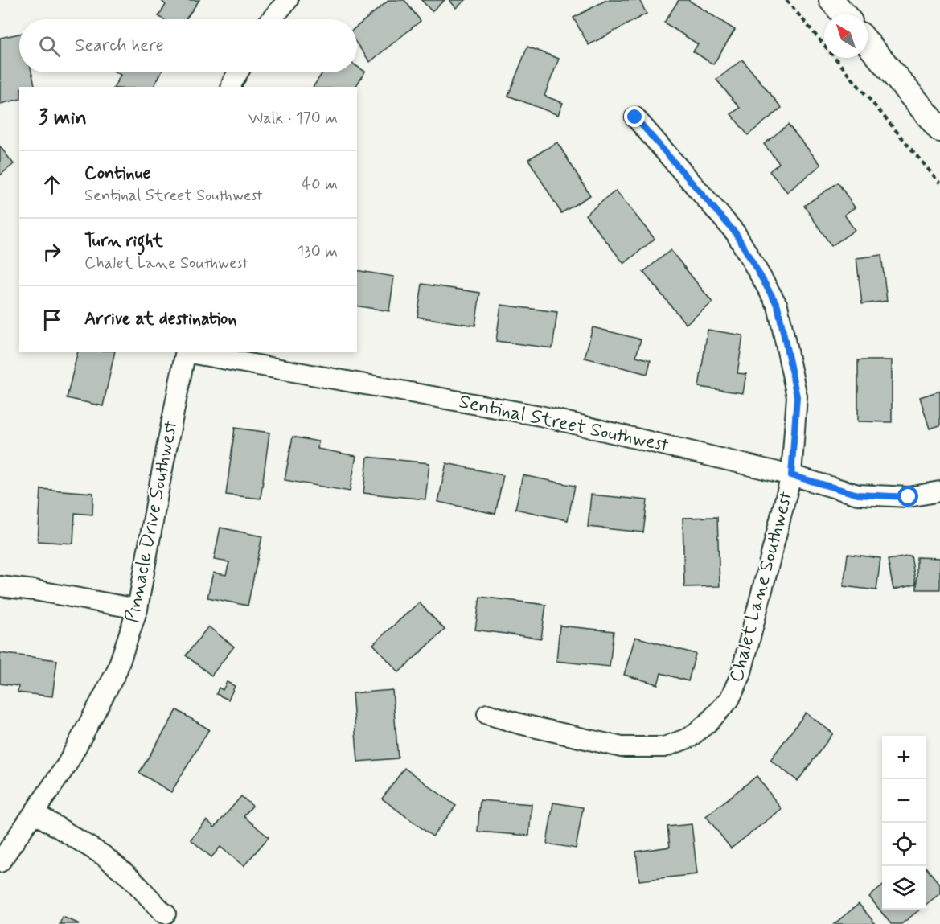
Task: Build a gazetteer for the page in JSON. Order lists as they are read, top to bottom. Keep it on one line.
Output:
{"streets":{"street":["Sentinal Street Southwest","Pinnacle Drive Southwest","Chalet Lane Southwest"]},"crossings":[["Sentinal Street Southwest","Chalet Lane Southwest"]],"north":"top left","page":{"search":"Search here","heading":["3 min","Walk · 170 m"],"list":[["Continue","Sentinal Street Southwest","40 m"],["Turn right","Chalet Lane Southwest","130 m"],"Arrive at destination"],"map_buttons":["+","−"]}}
